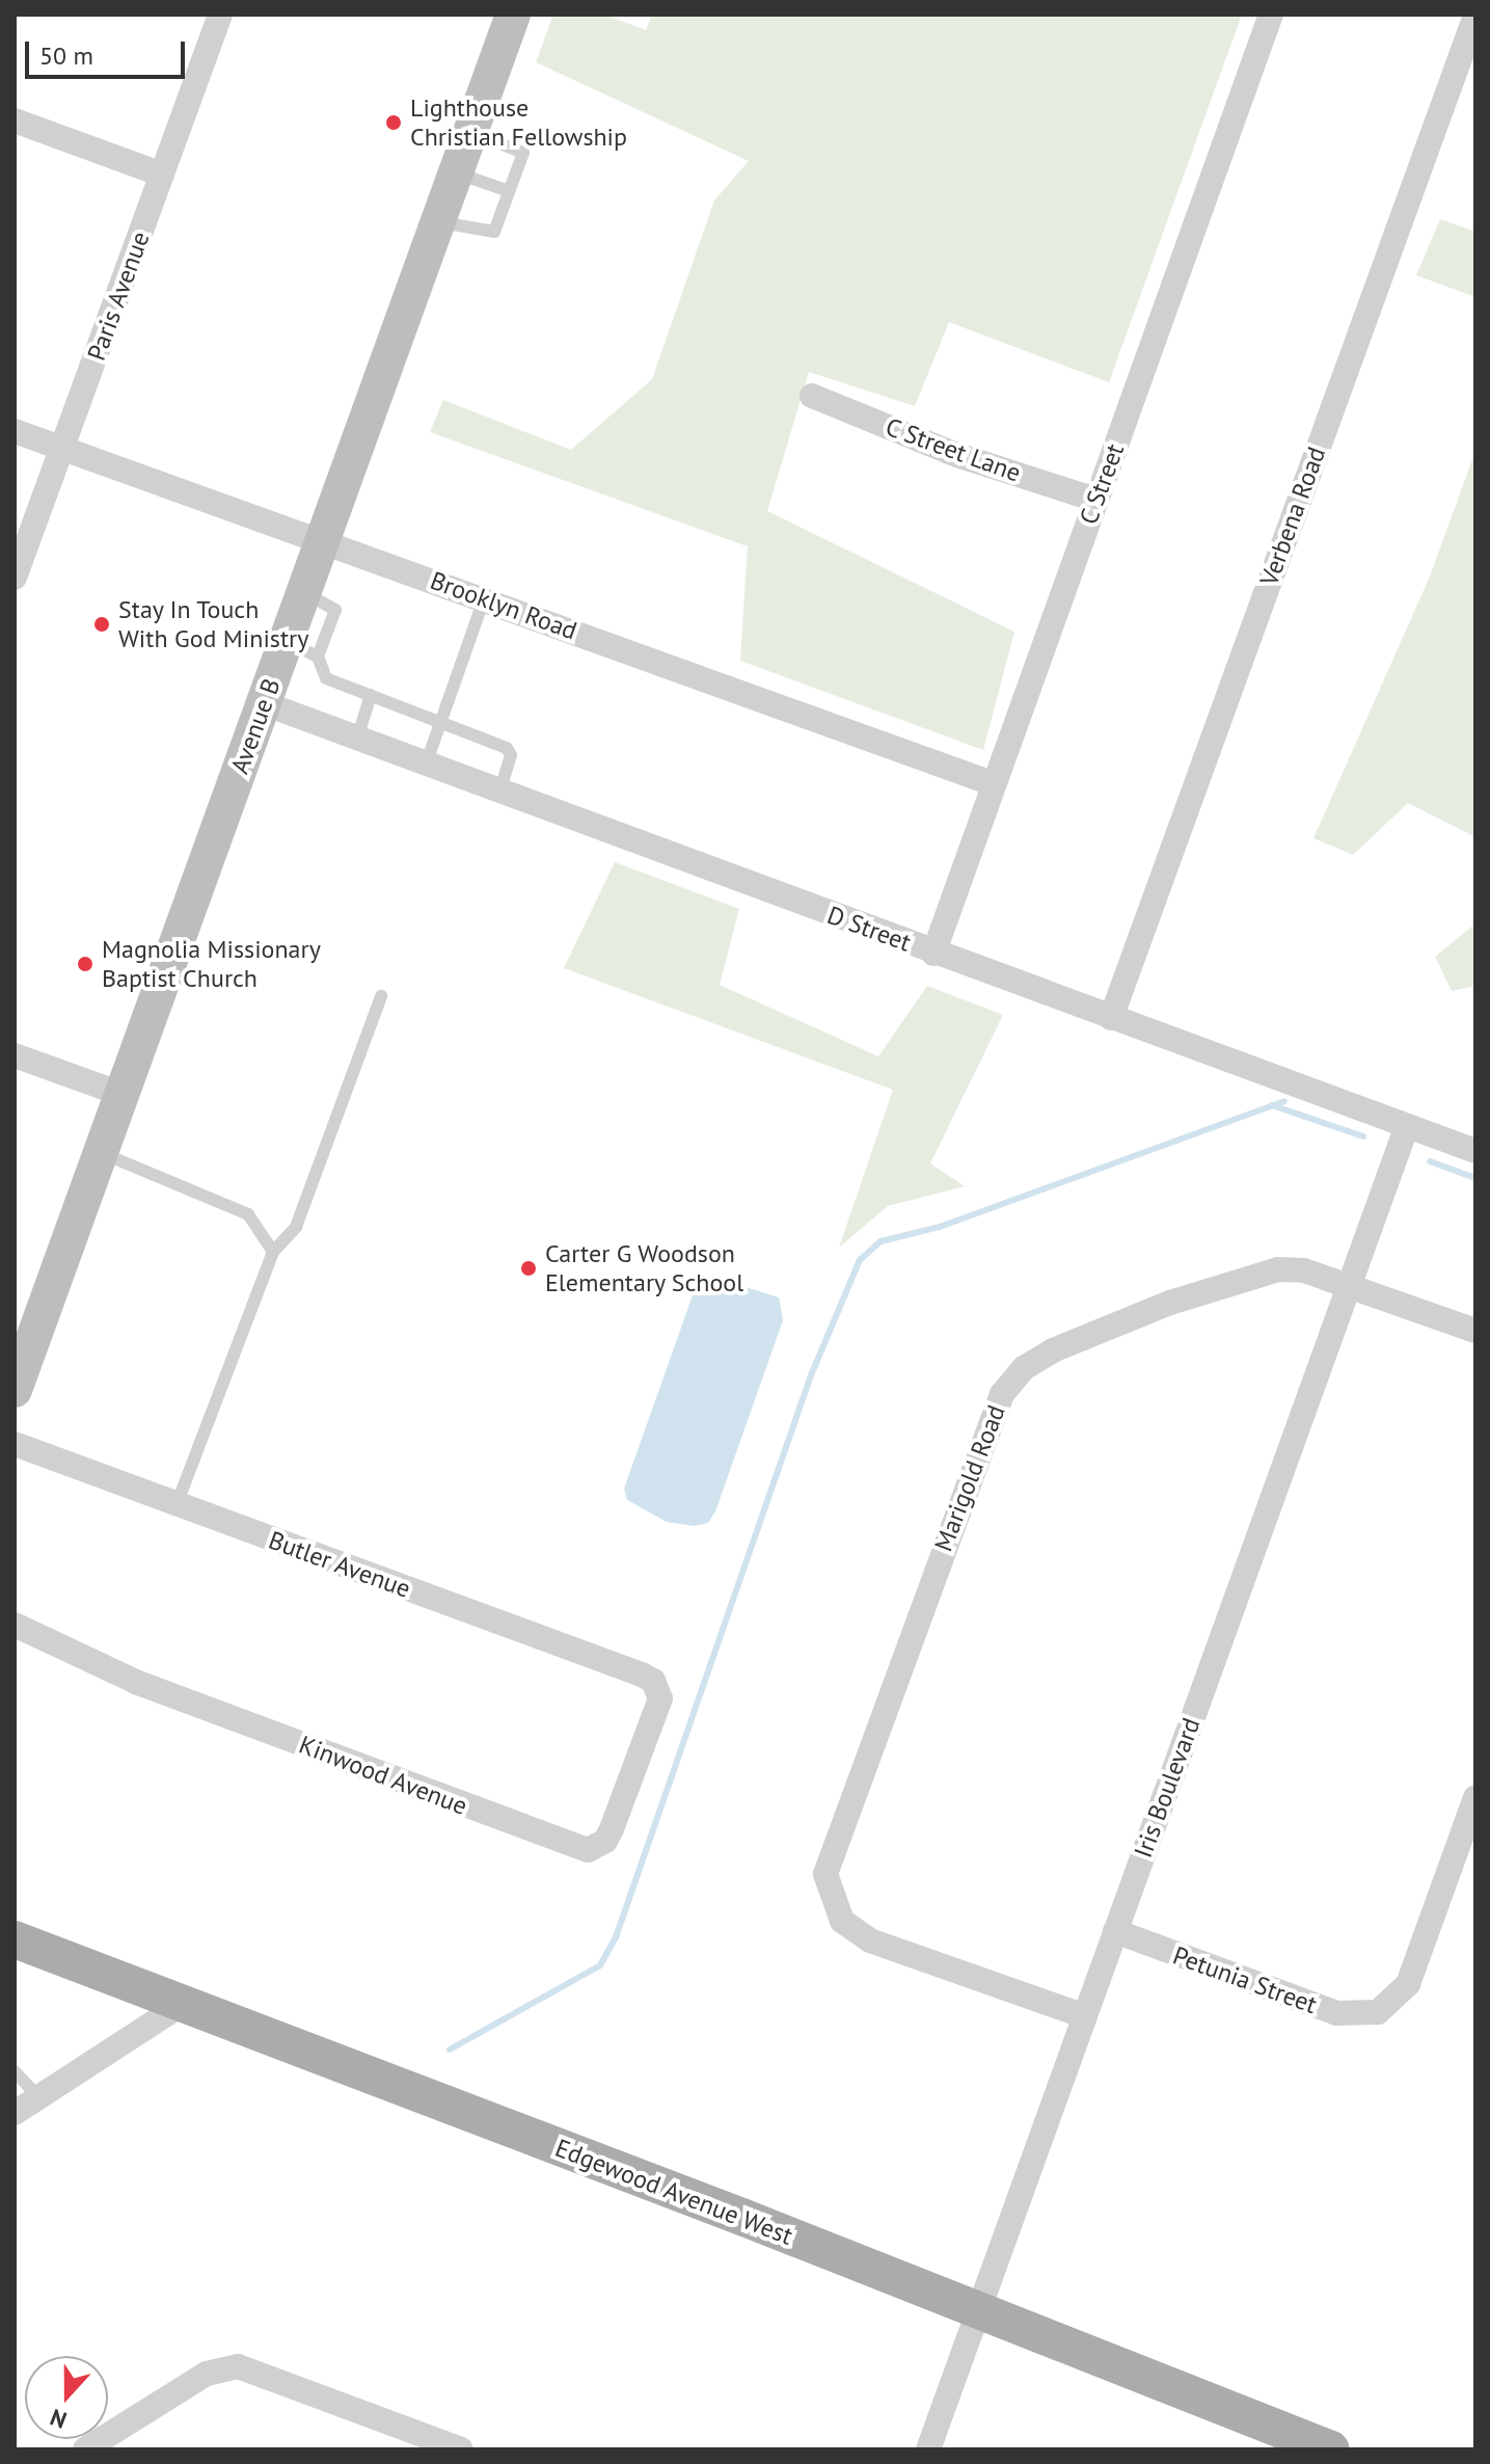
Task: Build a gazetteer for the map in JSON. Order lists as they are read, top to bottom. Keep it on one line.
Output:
{"streets":{"main road":["Avenue B","Edgewood Avenue West"],"street":["Paris Avenue","C Street Lane","C Street","Verbena Road","Brooklyn Road","D Street","Marigold Road","Butler Avenue","Kinwood Avenue","Iris Boulevard","Petunia Street"]},"crossings":[["Paris Avenue","Brooklyn Road"],["C Street Lane","C Street"],["C Street","Brooklyn Road"],["C Street","D Street"],["Verbena Road","D Street"],["Brooklyn Road","Avenue B"],["Avenue B","D Street"],["D Street","Iris Boulevard"],["Marigold Road","Iris Boulevard"],["Butler Avenue","Kinwood Avenue"],["Iris Boulevard","Petunia Street"],["Iris Boulevard","Edgewood Avenue West"]],"places":["Lighthouse Christian Fellowship","Stay In Touch With God Ministry","Magnolia Missionary Baptist Church","Carter G Woodson Elementary School"],"scale_bar":"50 m","north":"bottom"}
